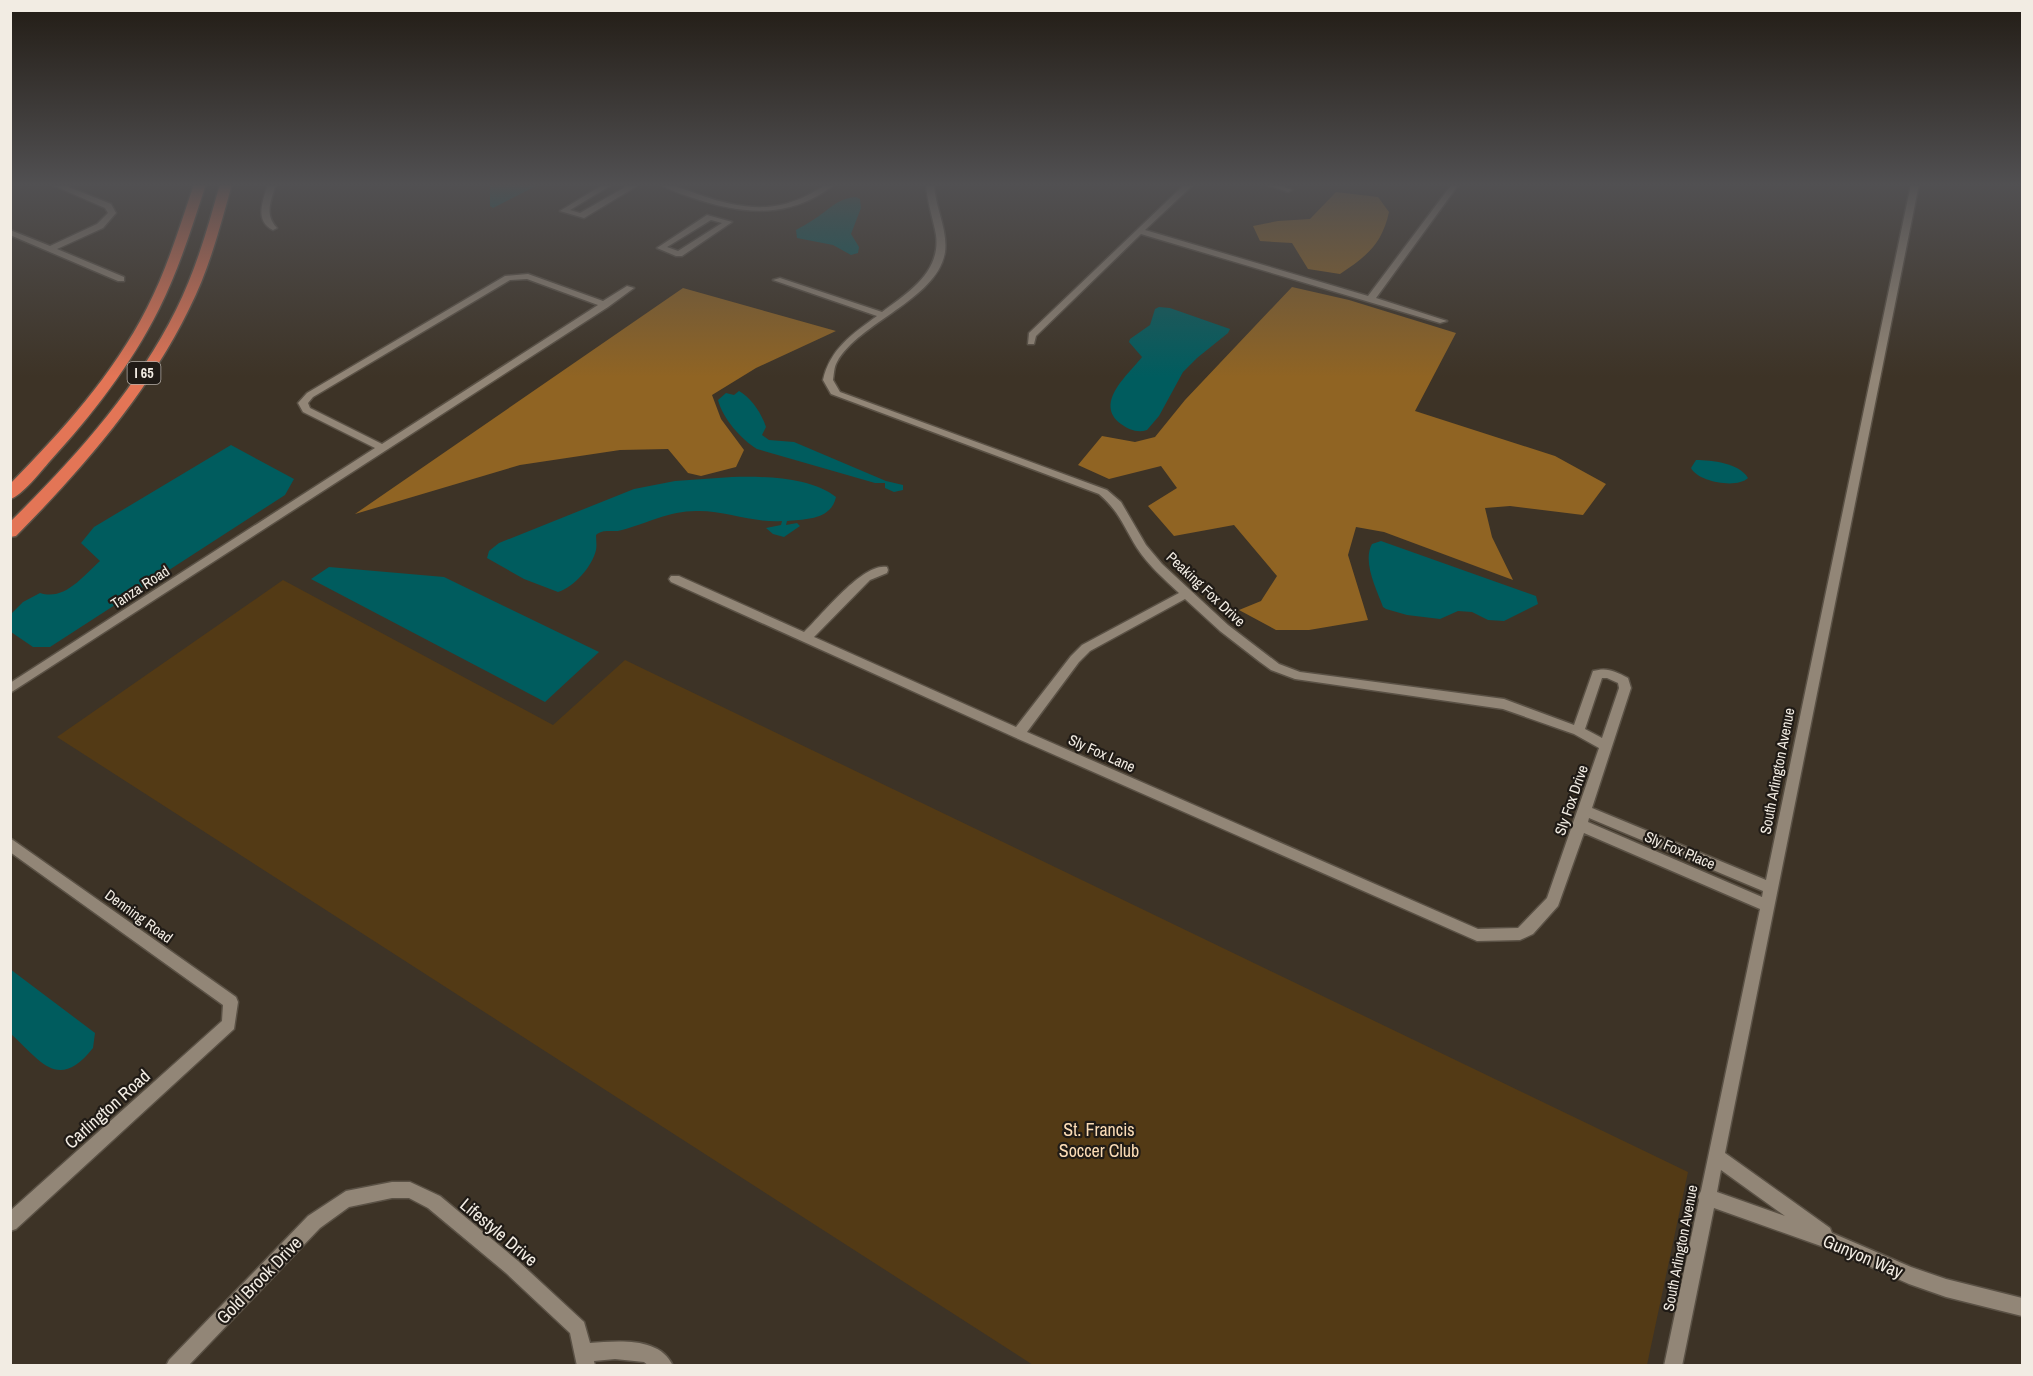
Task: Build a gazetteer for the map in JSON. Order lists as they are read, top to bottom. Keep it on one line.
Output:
{"streets":{"highway":["I 65"],"street":["Tanza Road","Peaking Fox Drive","Sly Fox Lane","South Arlington Avenue","Sly Fox Drive","Sly Fox Place","Denning Road","Carlington Road","Lifestyle Drive","Gunyon Way","Gold Brook Drive"]},"crossings":[["Peaking Fox Drive","Sly Fox Drive"],["Sly Fox Lane","Sly Fox Drive"],["South Arlington Avenue","Sly Fox Place"],["South Arlington Avenue","Gunyon Way"],["Sly Fox Drive","Sly Fox Place"],["Denning Road","Carlington Road"],["Lifestyle Drive","Gold Brook Drive"]],"parks":["St. Francis Soccer Club"]}
